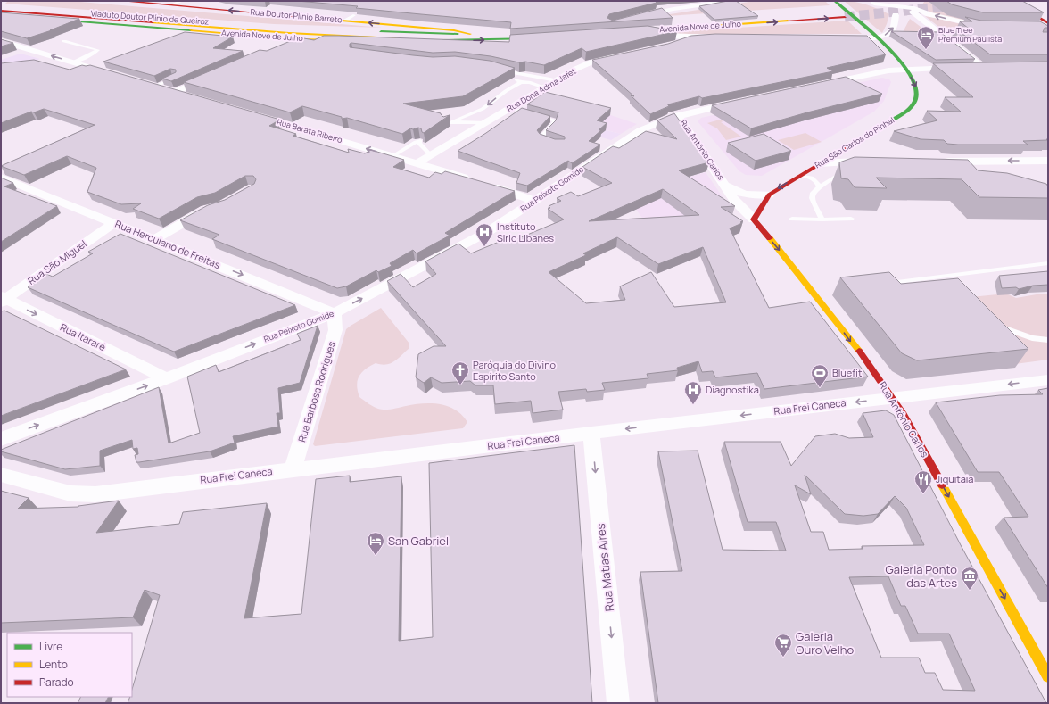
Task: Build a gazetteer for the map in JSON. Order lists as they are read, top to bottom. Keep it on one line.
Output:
{"streets":{"main road":["Rua Doutor Plínio Barreto","Viaduto Doutor Plínio de Queiroz","Avenida Nove de Julho","Rua São Carlos do Pinhal","Rua Antônio Carlos"],"street":["Rua Dona Adma Jafet","Rua Barata Ribeiro","Rua Peixoto Gomide","Rua Herculano de Freitas","Rua São Miguel","Rua Itararé","Rua Barbosa Rodrigues","Rua Frei Caneca","Rua Matias Aires"]},"crossings":[["Rua Doutor Plínio Barreto","Viaduto Doutor Plínio de Queiroz"],["Rua Dona Adma Jafet","Rua Barata Ribeiro"],["Rua São Carlos do Pinhal","Rua Antônio Carlos"],["Rua Antônio Carlos","Rua Peixoto Gomide"],["Rua Antônio Carlos","Rua Frei Caneca"],["Rua Peixoto Gomide","Rua Herculano de Freitas"],["Rua Peixoto Gomide","Rua Itararé"],["Rua Peixoto Gomide","Rua Barbosa Rodrigues"],["Rua Herculano de Freitas","Rua São Miguel"],["Rua Herculano de Freitas","Rua Barbosa Rodrigues"],["Rua São Miguel","Rua Itararé"],["Rua Barbosa Rodrigues","Rua Frei Caneca"],["Rua Frei Caneca","Rua Matias Aires"]],"one_way":["Rua Doutor Plínio Barreto","Rua Barata Ribeiro","Rua Antônio Carlos","Rua Peixoto Gomide","Rua Herculano de Freitas","Rua Itararé","Rua Frei Caneca","Rua Matias Aires"],"places":{"hotel":["Blue Tree Premium Paulista","San Gabriel"],"hospital":["Instituto Sirio Libanes","Diagnostika"],"church":["Paróquia do Divino Espírito Santo"],"sports":["Bluefit"],"restaurant":["Jiquitaia"],"museum":["Galeria Ponto das Artes"],"supermarket":["Galeria Ouro Velho"]},"legend":["Livre","Lento","Parado"]}
